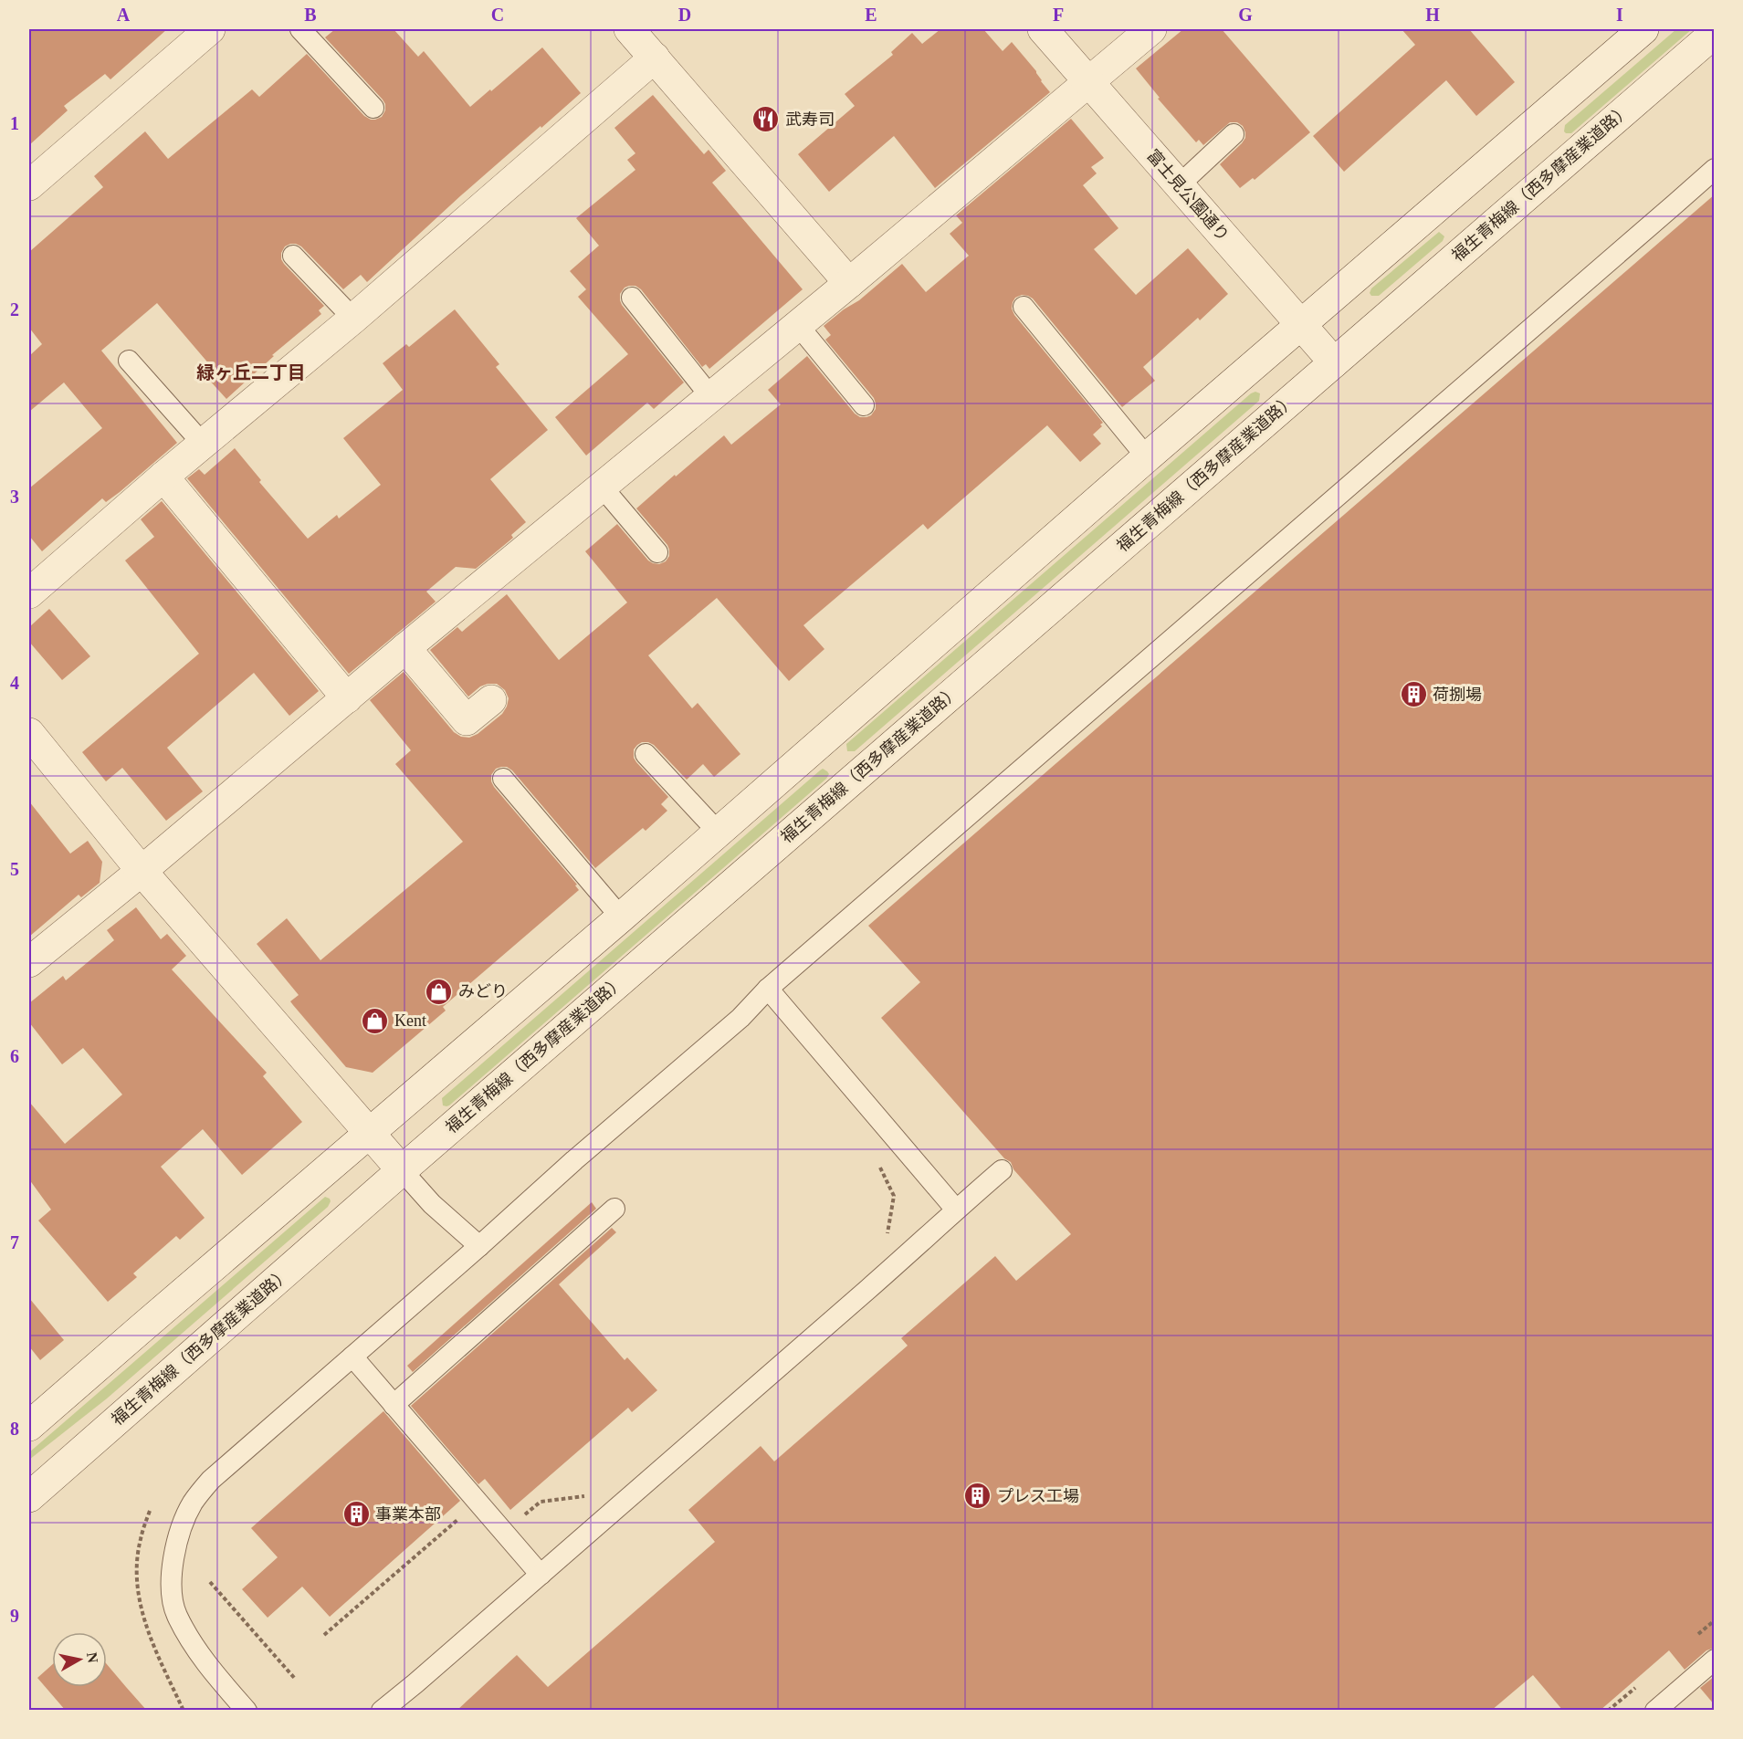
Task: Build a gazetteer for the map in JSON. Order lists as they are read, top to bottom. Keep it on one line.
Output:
{"streets":{"street":["福生青梅線（西多摩産業道路）","富士見公園通り"]},"crossings":[["福生青梅線（西多摩産業道路）","富士見公園通り"]],"districts":["緑ヶ丘二丁目"],"places":{"restaurant":["武寿司"],"building":["荷捌場","プレス工場","事業本部"],"shop":["みどり","Kent"]},"north":"right","grid":{"columns":["A","B","C","D","E","F","G","H","I"],"rows":["1","2","3","4","5","6","7","8","9"]}}
